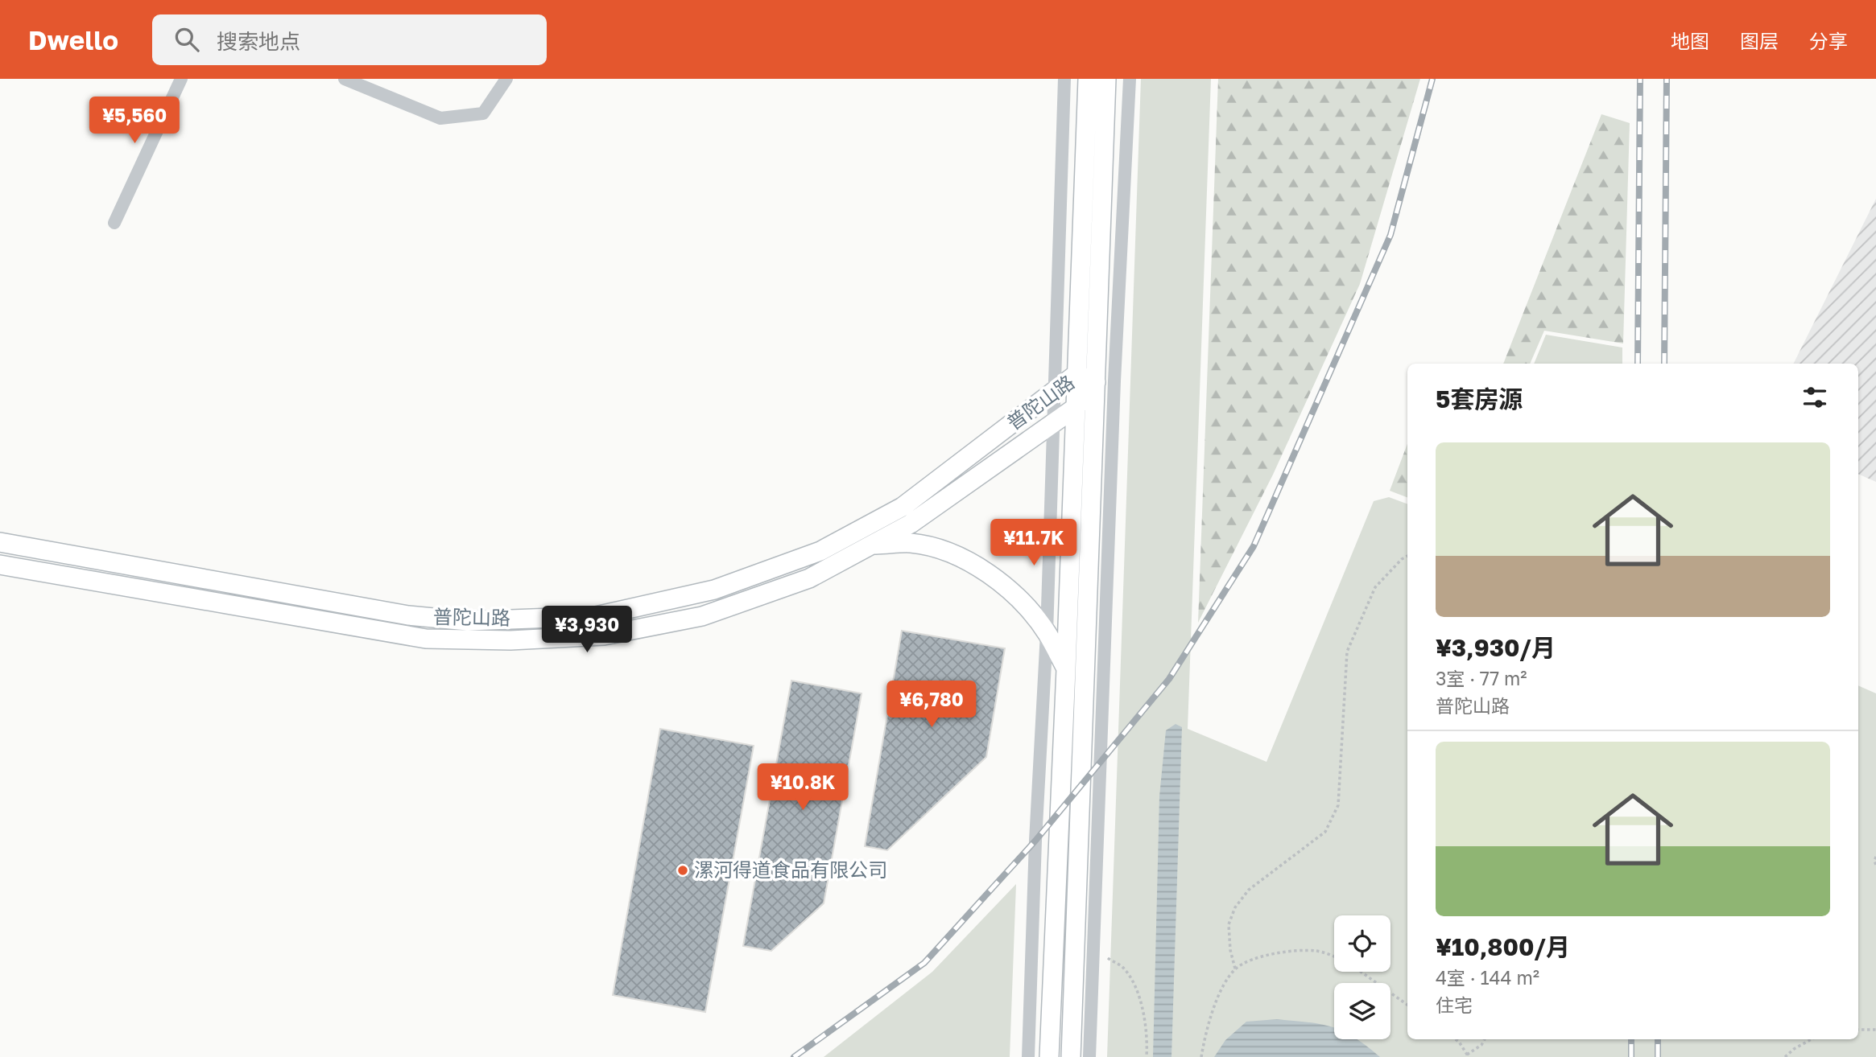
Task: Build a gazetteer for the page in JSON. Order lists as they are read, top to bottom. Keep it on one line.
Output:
{"streets":{"main road":["普陀山路"]},"places":["漯河得道食品有限公司"],"page":{"header":"Dwello","search":"搜索地点","nav":["地图","图层","分享"],"price":["¥5,560","¥11.7K","¥3,930","¥6,780","¥10.8K"],"heading":"5套房源","list":[{"name":"¥3,930/月","note":"3室 · 77 m² · 普陀山路"},{"name":"¥10,800/月","note":"4室 · 144 m² · 住宅"}]}}
